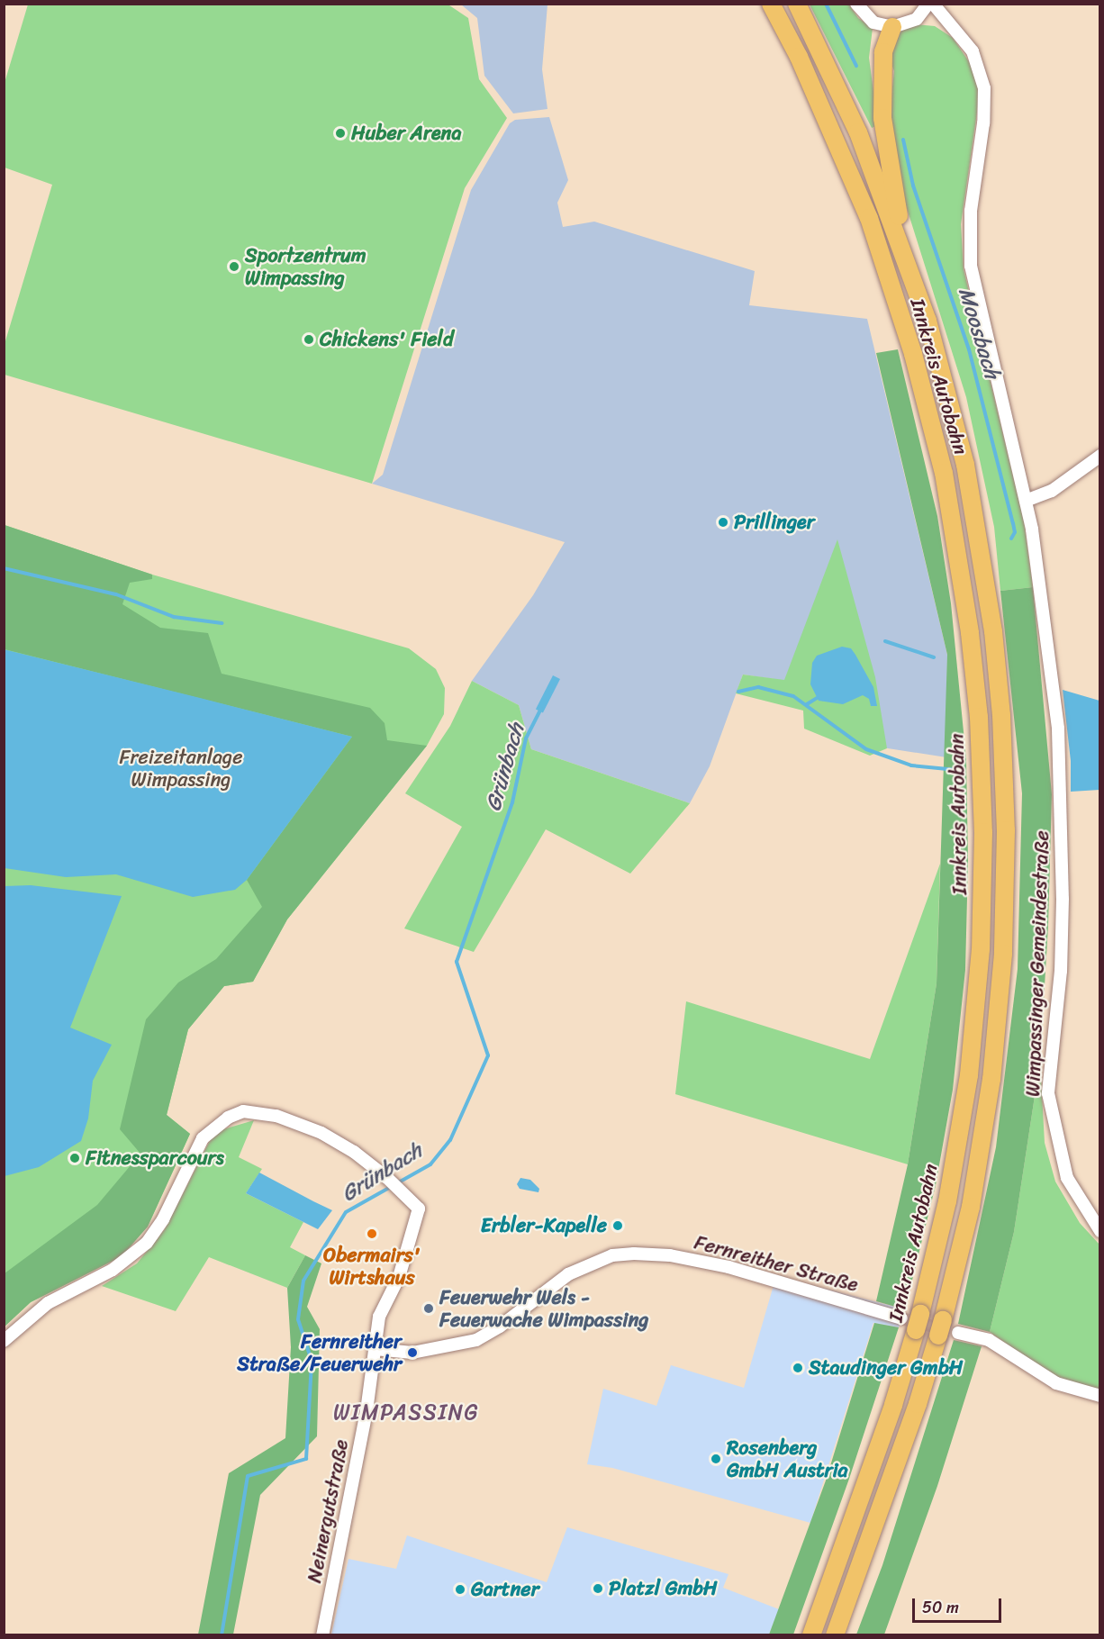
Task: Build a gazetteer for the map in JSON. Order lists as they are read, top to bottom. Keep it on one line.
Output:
{"streets":{"highway":["Innkreis Autobahn"],"street":["Wimpassinger Gemeindestraße","Fernreither Straße","Neinergutstraße"]},"crossings":[["Fernreither Straße","Neinergutstraße"]],"districts":["WIMPASSING"],"water":["Moosbach","Grünbach"],"parks":["Freizeitanlage Wimpassing"],"places":["Huber Arena","Sportzentrum Wimpassing","Chickens' Field","Prillinger","Fitnessparcours","Erbler-Kapelle","Obermairs' Wirtshaus","Feuerwehr Wels - Feuerwache Wimpassing","Fernreither Straße/Feuerwehr","Staudinger GmbH","Rosenberg GmbH Austria","Platzl GmbH","Gartner"],"scale_bar":"50 m"}
